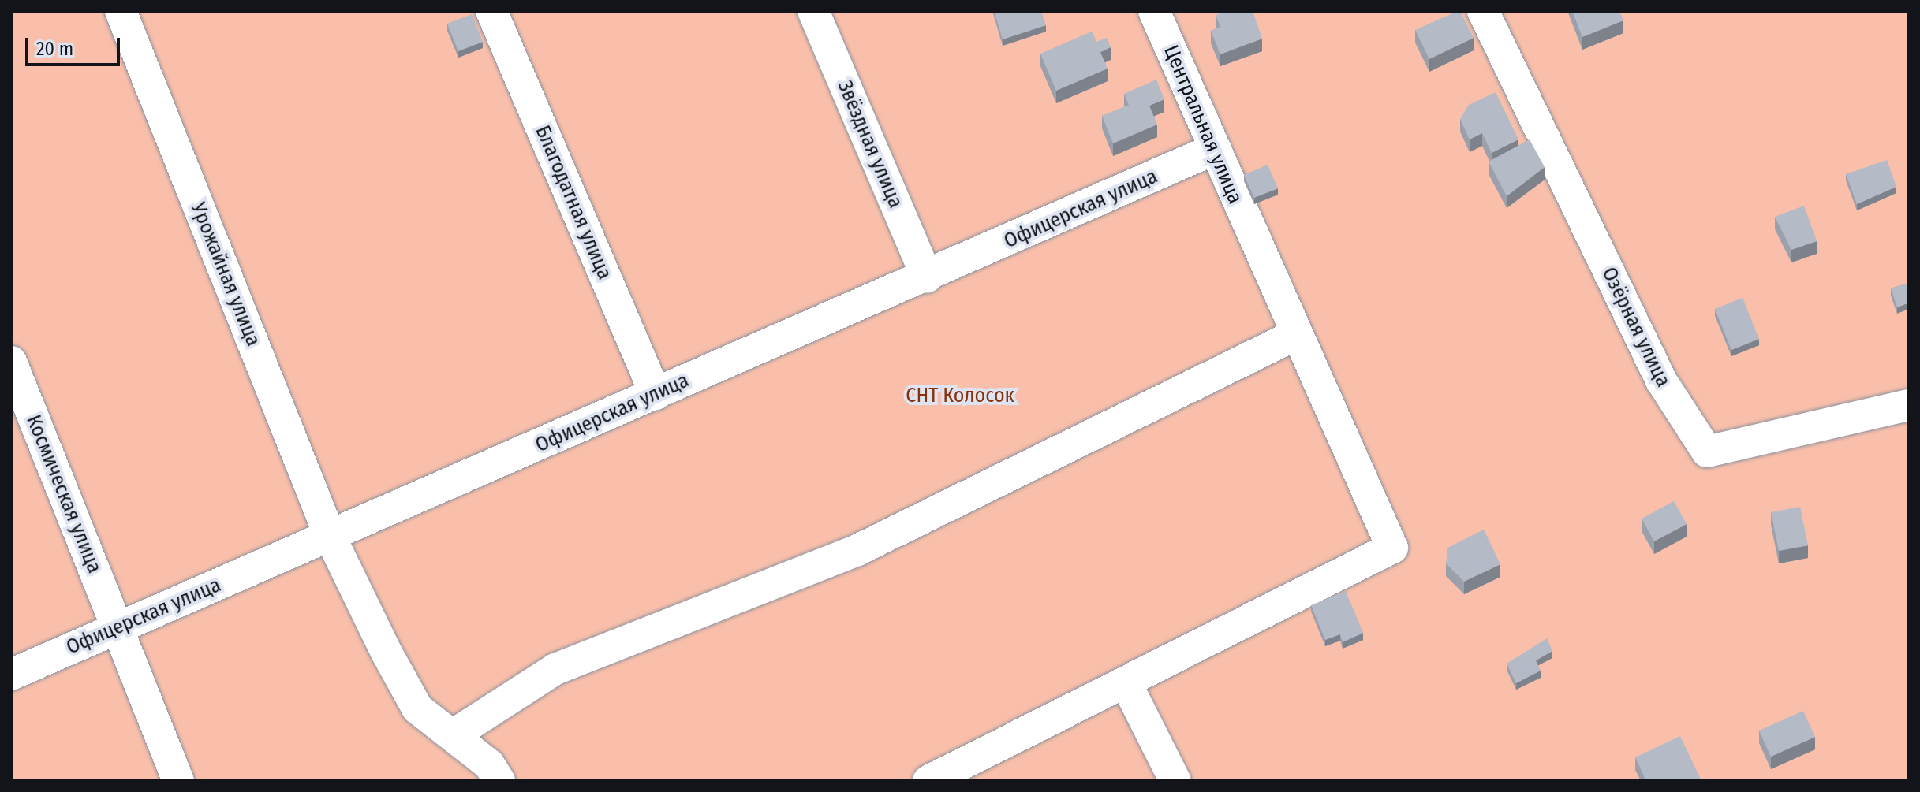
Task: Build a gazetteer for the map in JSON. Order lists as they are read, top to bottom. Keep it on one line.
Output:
{"streets":{"street":["Центральная улица","Звёздная улица","Благодатная улица","Офицерская улица","Урожайная улица","Озёрная улица","Космическая улица"]},"crossings":[["Центральная улица","Офицерская улица"],["Звёздная улица","Офицерская улица"],["Благодатная улица","Офицерская улица"],["Офицерская улица","Урожайная улица"],["Офицерская улица","Космическая улица"]],"parks":["СНТ Колосок"],"scale_bar":"20 m"}
